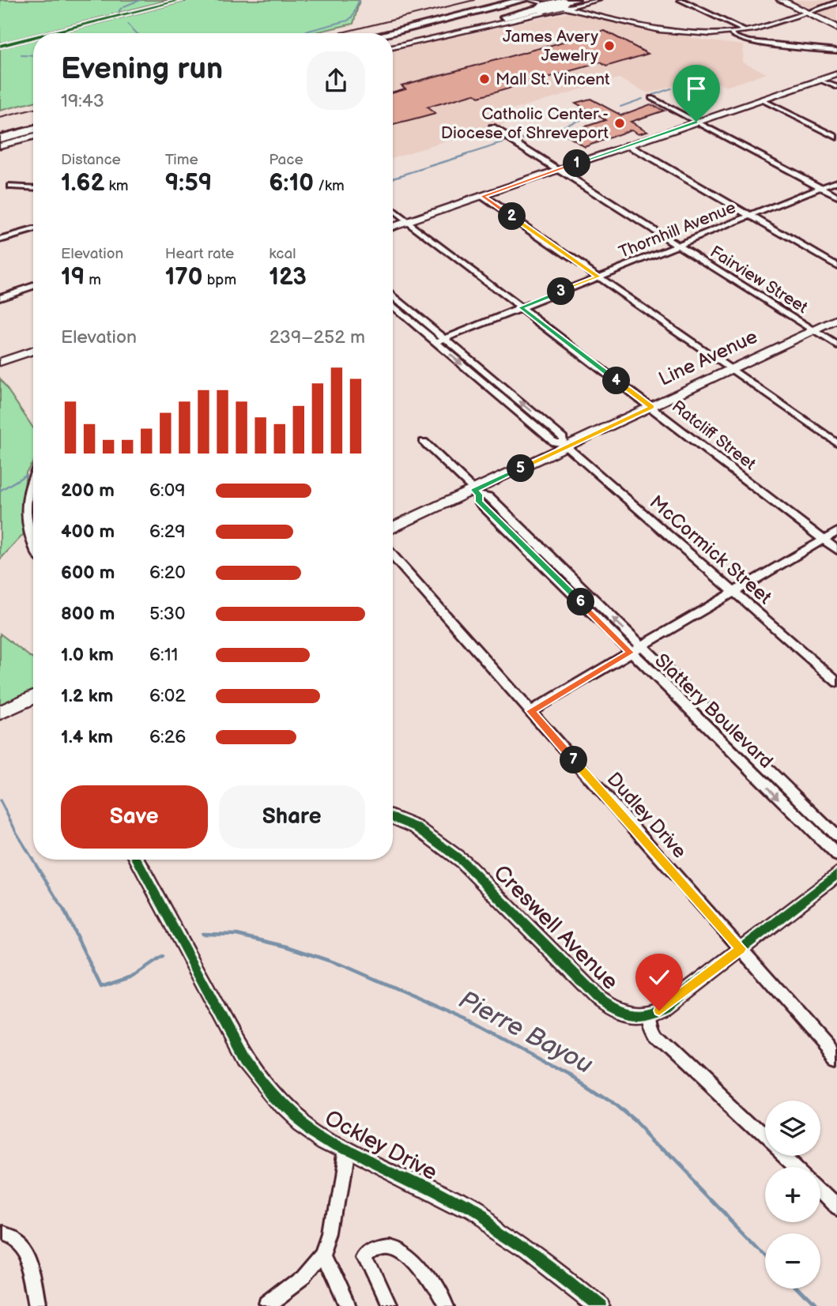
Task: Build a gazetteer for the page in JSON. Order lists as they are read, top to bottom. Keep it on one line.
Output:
{"streets":{"main road":["Line Avenue"],"street":["Thornhill Avenue","Fairview Street","Ratcliff Street","McCormick Street","Slattery Boulevard","Dudley Drive","Creswell Avenue","Ockley Drive"]},"crossings":[["Thornhill Avenue","Fairview Street"],["Thornhill Avenue","Ratcliff Street"],["Thornhill Avenue","McCormick Street"],["Fairview Street","Line Avenue"],["Line Avenue","Ratcliff Street"],["Line Avenue","McCormick Street"],["Line Avenue","Slattery Boulevard"]],"water":["Pierre Bayou"],"places":["James Avery Jewelry","Mall St. Vincent","Catholic Center - Diocese of Shreveport"],"page":{"heading":["Evening run","19:43"],"stats":[["Distance","1.62 km"],["Time","9:59"],["Pace","6:10 /km"],["Elevation","19 m"],["Heart rate","170 bpm"],["kcal","123"]],"pins":["1","2","3","4","5","6","7"],"chart":["Elevation","239–252 m"],"list":[{"name":"200 m","note":"6:09"},{"name":"400 m","note":"6:29"},{"name":"600 m","note":"6:20"},{"name":"800 m","note":"5:30"},{"name":"1.0 km","note":"6:11"},{"name":"1.2 km","note":"6:02"},{"name":"1.4 km","note":"6:26"}],"buttons":["Save","Share"],"map_buttons":["+","−"]}}
